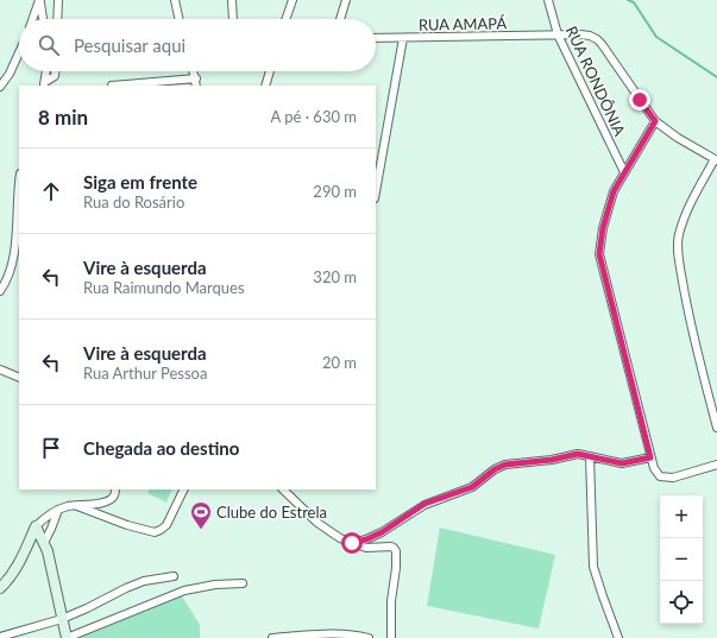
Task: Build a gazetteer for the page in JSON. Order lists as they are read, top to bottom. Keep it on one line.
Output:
{"streets":{"street":["RUA AMAPÁ","RUA RONDÔNIA"]},"crossings":[["RUA AMAPÁ","RUA RONDÔNIA"]],"places":{"sports":["Clube do Estrela"]},"page":{"search":"Pesquisar aqui","heading":["8 min","A pé · 630 m"],"list":[["Siga em frente","Rua do Rosário","290 m"],["Vire à esquerda","Rua Raimundo Marques","320 m"],["Vire à esquerda","Rua Arthur Pessoa","20 m"],"Chegada ao destino"],"map_buttons":["+","−"]}}
